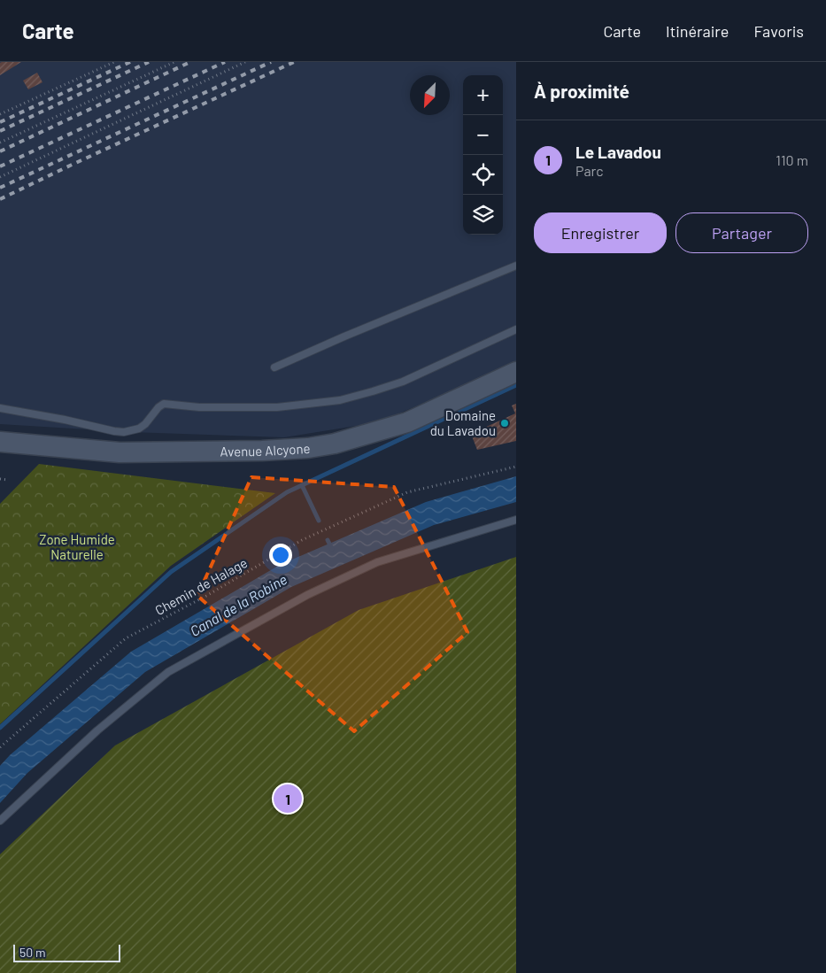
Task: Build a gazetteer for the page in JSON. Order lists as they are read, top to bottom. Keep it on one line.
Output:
{"streets":{"street":["Avenue Alcyone"],"path":["Chemin de Halage"]},"water":["Canal de la Robine"],"parks":["Zone Humide Naturelle"],"places":["Domaine du Lavadou"],"scale_bar":"50 m","north":"bottom left","page":{"header":"Carte","nav":["Carte","Itinéraire","Favoris"],"heading":"À proximité","map_buttons":["+","−"],"list":[{"mark":"1","name":"Le Lavadou","note":"Parc","value":"110 m"}],"buttons":["Enregistrer","Partager"],"pins":"1","scale":"50 m"}}
